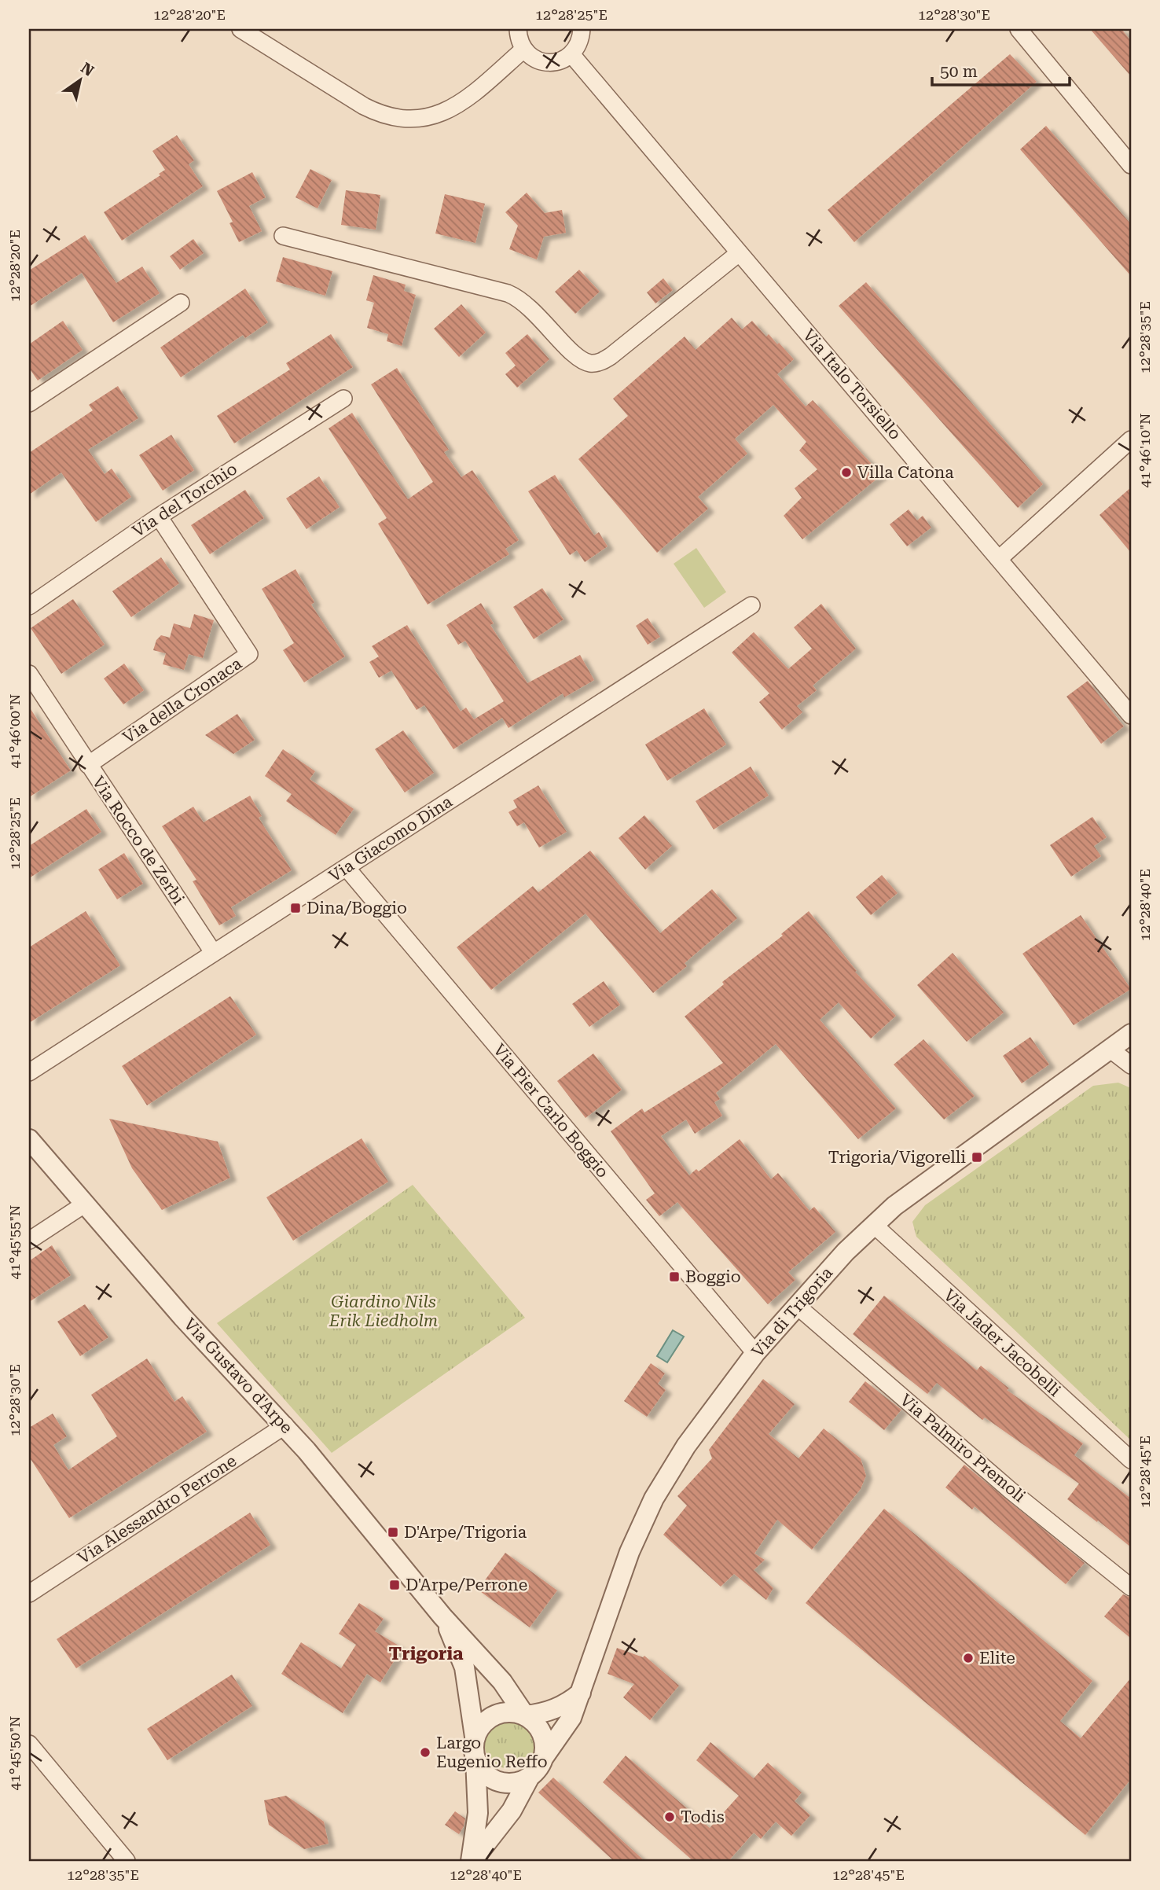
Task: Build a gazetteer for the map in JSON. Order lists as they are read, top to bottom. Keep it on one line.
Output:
{"streets":{"street":["Via Italo Torsiello","Via del Torchio","Via della Cronaca","Via Giacomo Dina","Via Rocco de Zerbi","Via Pier Carlo Boggio","Via di Trigoria","Via Jader Jacobelli","Via Gustavo d'Arpe","Via Palmiro Premoli","Via Alessandro Perrone"]},"crossings":[["Via del Torchio","Via della Cronaca"],["Via della Cronaca","Via Rocco de Zerbi"],["Via Giacomo Dina","Via Rocco de Zerbi"],["Via Giacomo Dina","Via Pier Carlo Boggio"],["Via Pier Carlo Boggio","Via di Trigoria"],["Via di Trigoria","Via Jader Jacobelli"],["Via di Trigoria","Via Gustavo d'Arpe"],["Via di Trigoria","Via Palmiro Premoli"],["Via Gustavo d'Arpe","Via Alessandro Perrone"]],"districts":["Trigoria"],"parks":["Giardino Nils Erik Liedholm"],"places":{"other":["Villa Catona","Elite","Largo Eugenio Reffo","Todis"],"transit":["Dina/Boggio","Trigoria/Vigorelli","Boggio","D'Arpe/Trigoria","D'Arpe/Perrone"]},"scale_bar":"50 m","north":"top right","coordinates":["12°28'20\"E","12°28'25\"E","12°28'30\"E","12°28'35\"E","41°46'10\"N","41°46'00\"N","12°28'40\"E","41°45'55\"N","12°28'45\"E","41°45'50\"N"]}
